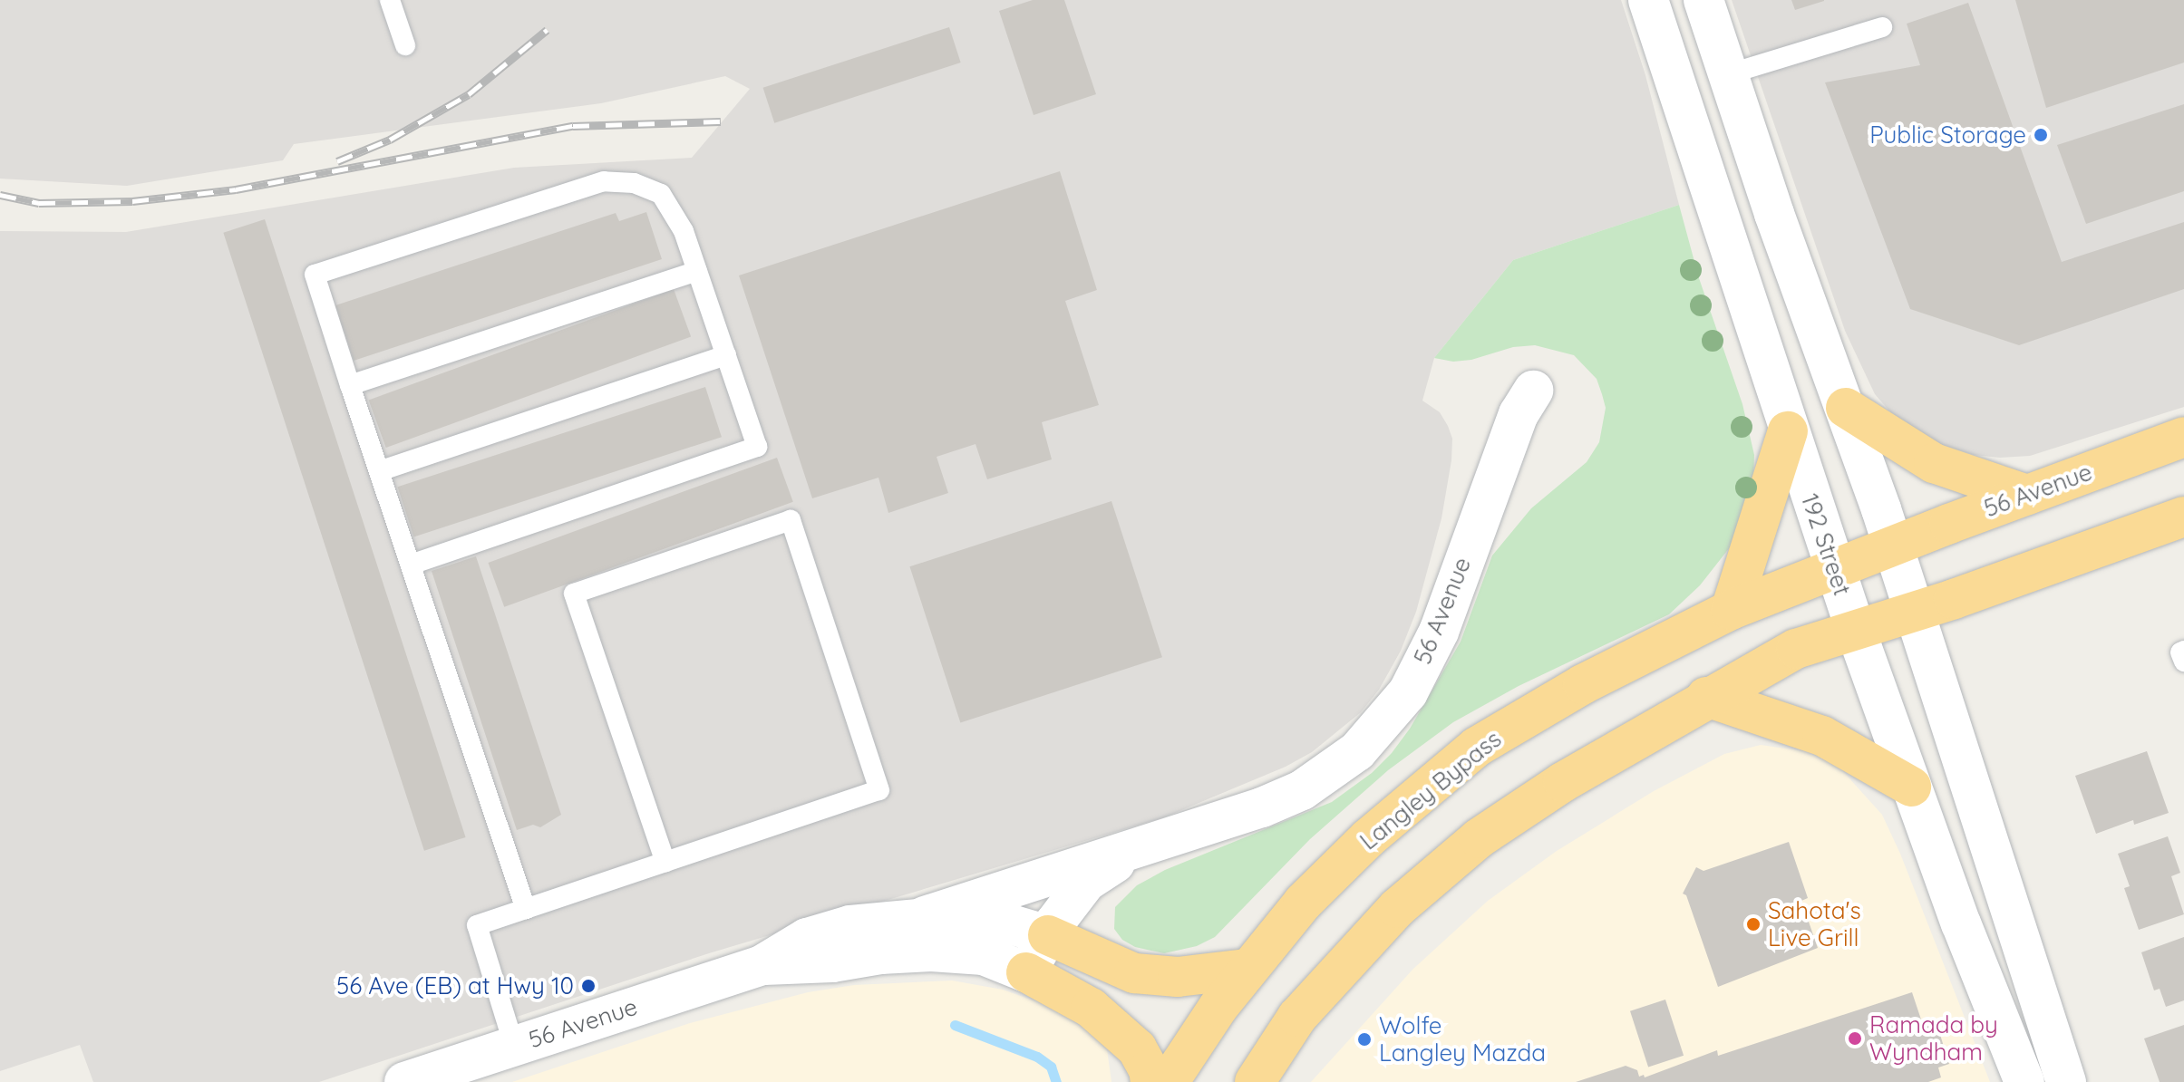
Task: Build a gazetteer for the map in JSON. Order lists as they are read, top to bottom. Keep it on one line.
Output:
{"streets":{"highway":["56 Avenue","Langley Bypass"],"main road":["192 Street"]},"crossings":[["56 Avenue","Langley Bypass"],["192 Street","Langley Bypass"]],"places":["Public Storage","Sahota's Live Grill","56 Ave (EB) at Hwy 10","Ramada by Wyndham","Wolfe Langley Mazda"]}
